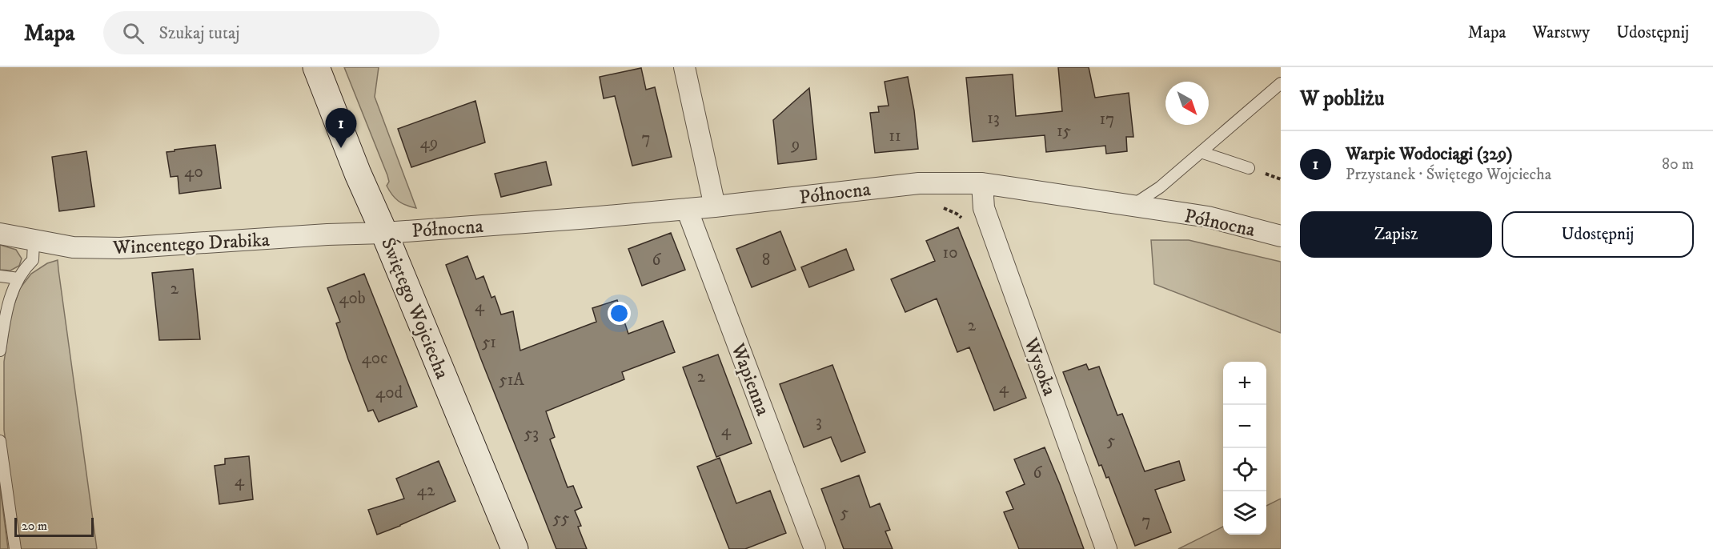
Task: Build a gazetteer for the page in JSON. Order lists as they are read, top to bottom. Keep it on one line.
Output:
{"streets":{"street":["Północna","Wincentego Drabika","Świętego Wojciecha","Wysoka","Wapienna"]},"crossings":[["Północna","Wincentego Drabika"],["Północna","Świętego Wojciecha"],["Północna","Wysoka"],["Północna","Wapienna"],["Wincentego Drabika","Świętego Wojciecha"]],"house_numbers":["13","17","15","11","7","49","9","40","10","6","8","2","40b","4","2","51","40c","2","51A","4","40d","3","4","53","5","6","4","42","5","55","7"],"scale_bar":"20 m","north":"bottom right","page":{"header":"Mapa","search":"Szukaj tutaj","nav":["Mapa","Warstwy","Udostępnij"],"heading":"W pobliżu","pins":"1","list":[{"mark":"1","name":"Warpie Wodociągi (329)","note":"Przystanek · Świętego Wojciecha","value":"80 m"}],"buttons":["Zapisz","Udostępnij"],"map_buttons":["+","−"],"scale":"20 m"}}
